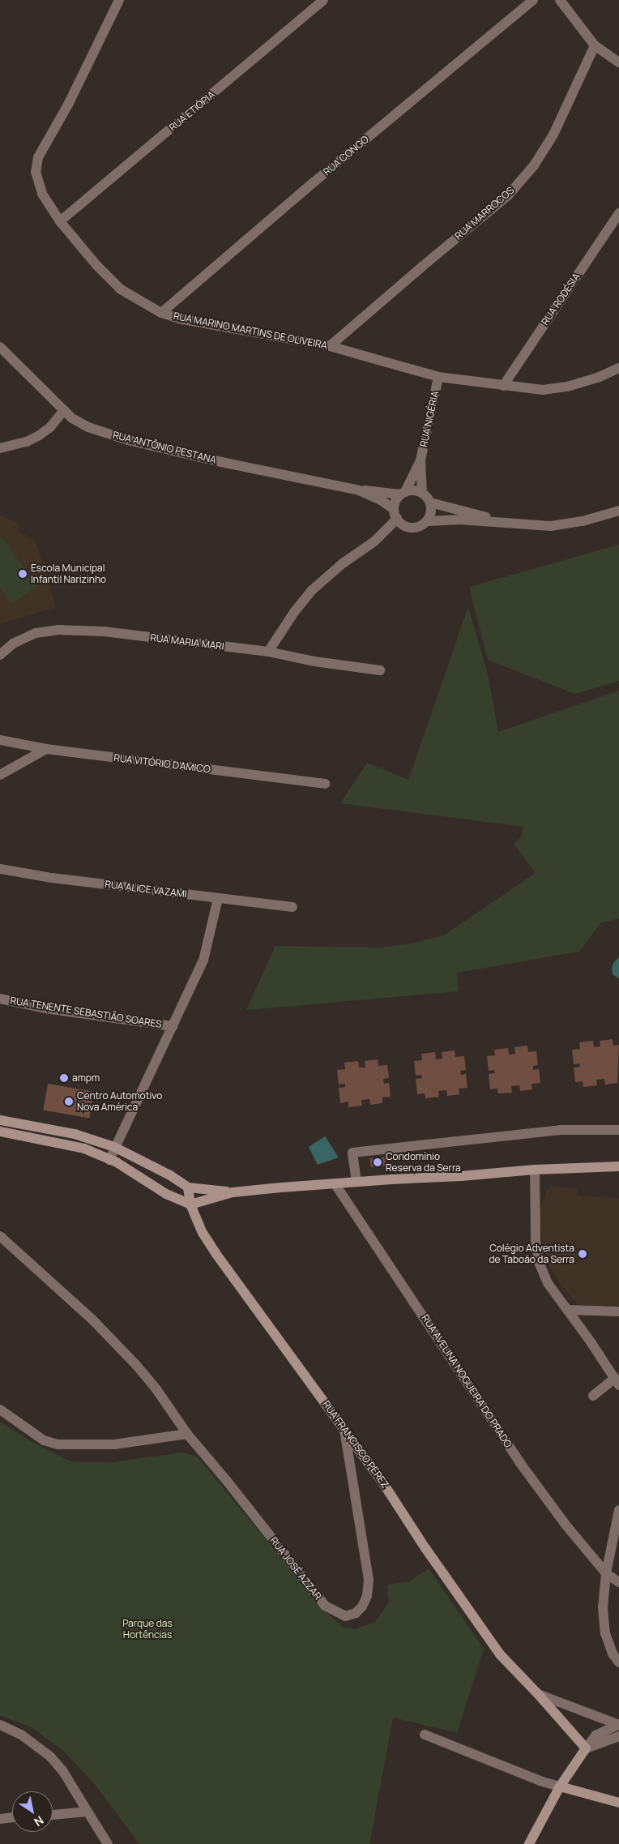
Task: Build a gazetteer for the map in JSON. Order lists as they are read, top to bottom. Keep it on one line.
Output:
{"streets":{"street":["RUA ETIÓPIA","RUA CONGO","RUA MARROCOS","RUA RODÉSIA","RUA MARINO MARTINS DE OLIVEIRA","RUA NIGÉRIA","RUA ANTÔNIO PESTANA","RUA MARIA MARI","RUA VITÓRIO D'AMICO","RUA ALICE VAZAMI","RUA TENENTE SEBASTIÃO SOARES","RUA AVELINA NOGUEIRA DO PRADO","RUA FRANCISCO PEREZ","RUA JOSÉ AZZAR"]},"crossings":[["RUA ETIÓPIA","RUA MARINO MARTINS DE OLIVEIRA"],["RUA CONGO","RUA MARINO MARTINS DE OLIVEIRA"],["RUA MARROCOS","RUA MARINO MARTINS DE OLIVEIRA"],["RUA RODÉSIA","RUA MARINO MARTINS DE OLIVEIRA"],["RUA MARINO MARTINS DE OLIVEIRA","RUA NIGÉRIA"],["RUA NIGÉRIA","RUA ANTÔNIO PESTANA"],["RUA FRANCISCO PEREZ","RUA JOSÉ AZZAR"]],"parks":["Parque das Hortências"],"places":["Escola Municipal Infantil Narizinho","ampm","Centro Automotivo Nova América","Condomínio Reserva da Serra","Colégio Adventista de Taboão da Serra"],"north":"bottom right"}
